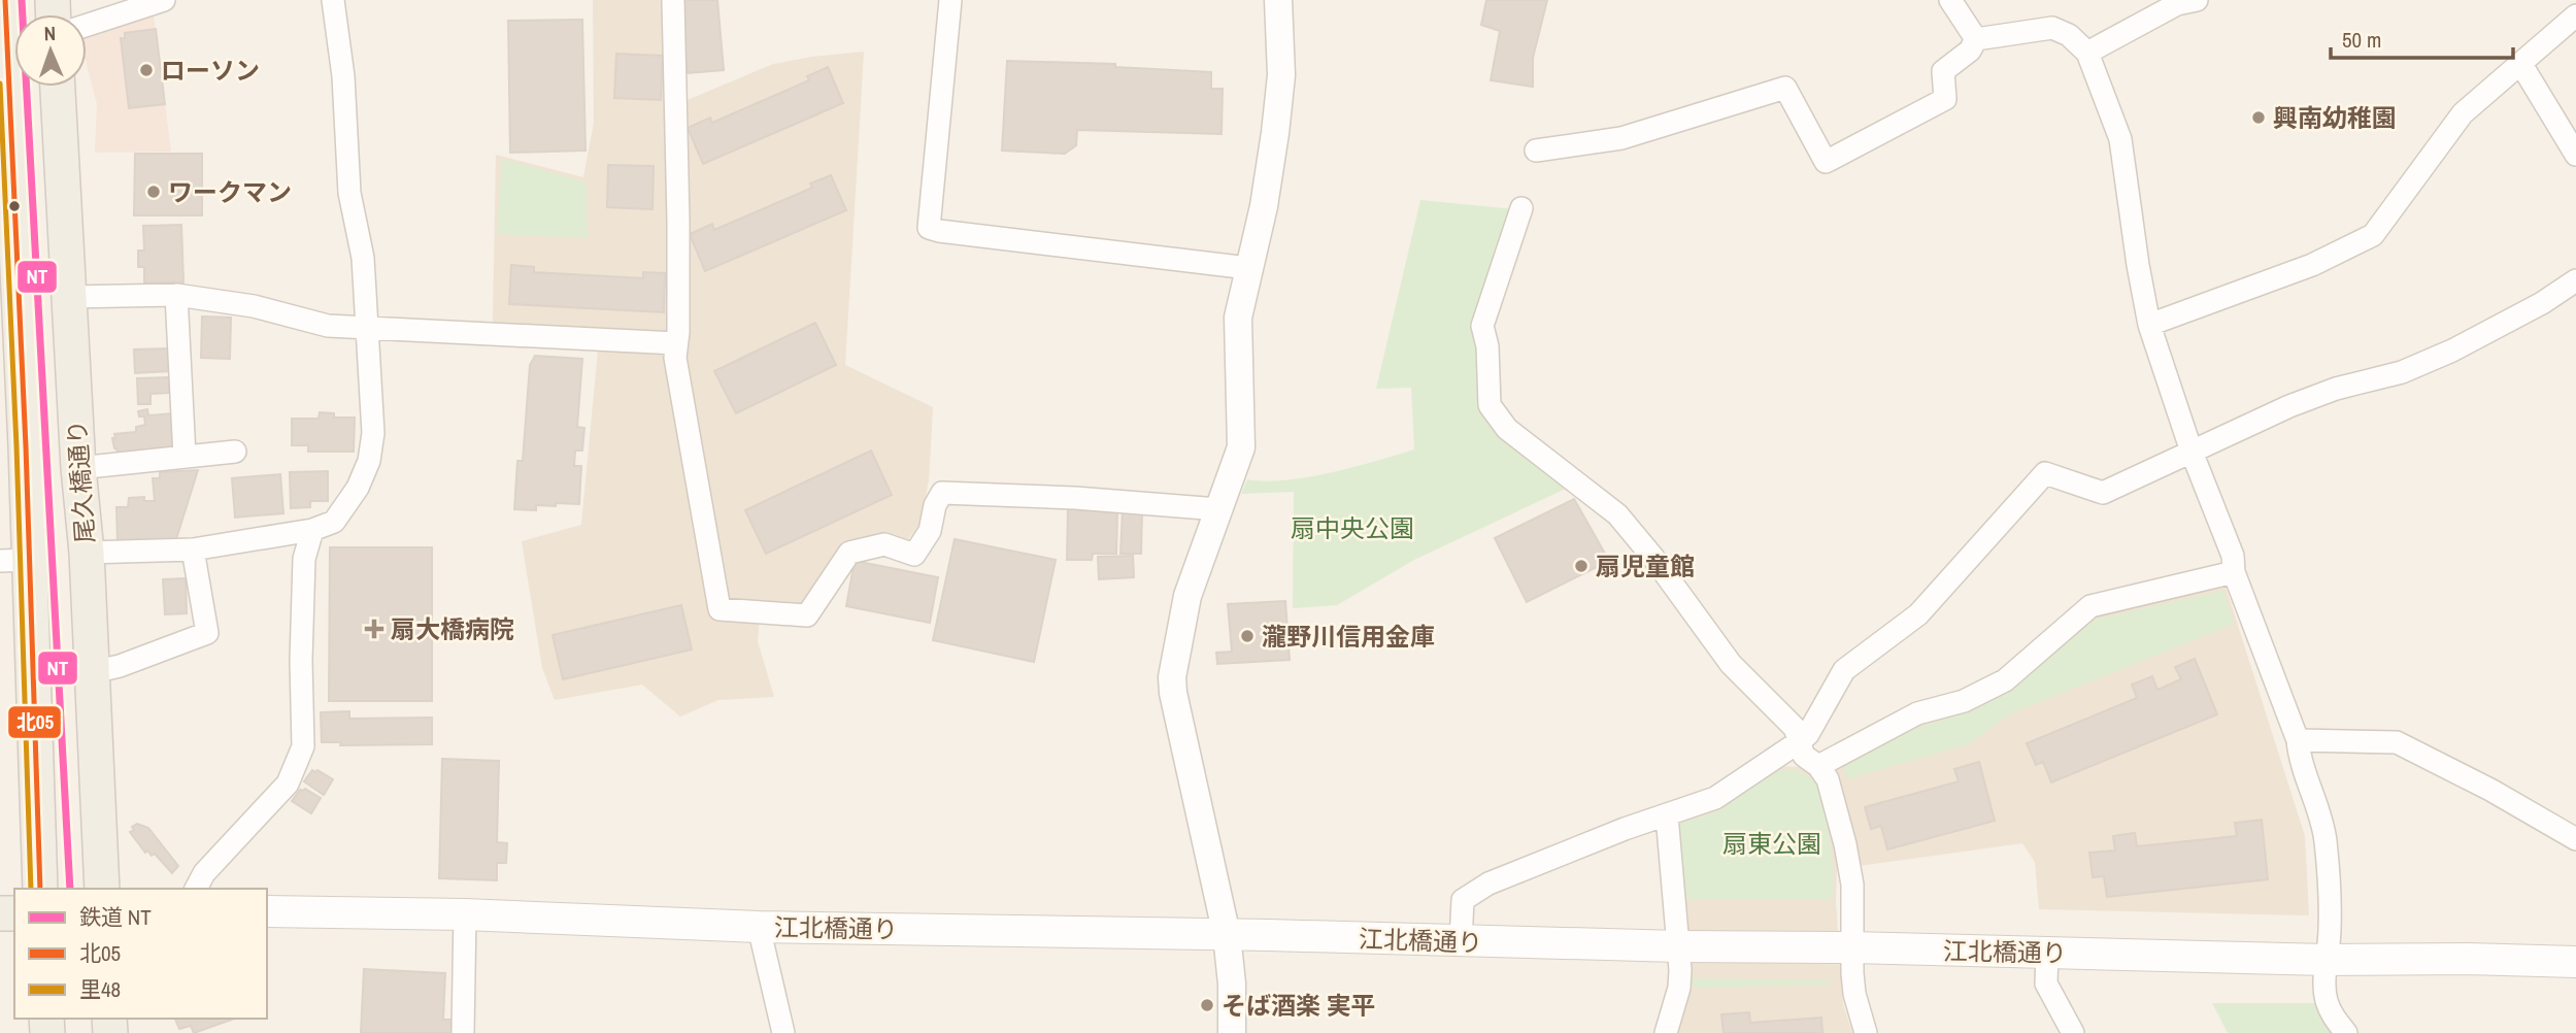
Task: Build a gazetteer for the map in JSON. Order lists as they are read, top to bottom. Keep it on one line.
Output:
{"streets":{"main road":["尾久橋通り","江北橋通り"]},"parks":["扇中央公園","扇東公園"],"places":{"other":["ローソン","興南幼稚園","ワークマン","扇児童館","瀧野川信用金庫","そば酒楽 実平"],"health":["扇大橋病院"]},"lines":["rail line NT","transit line 北05","transit line 里48"],"legend":["鉄道 NT","北05","里48"],"scale_bar":"50 m","north":"top"}
